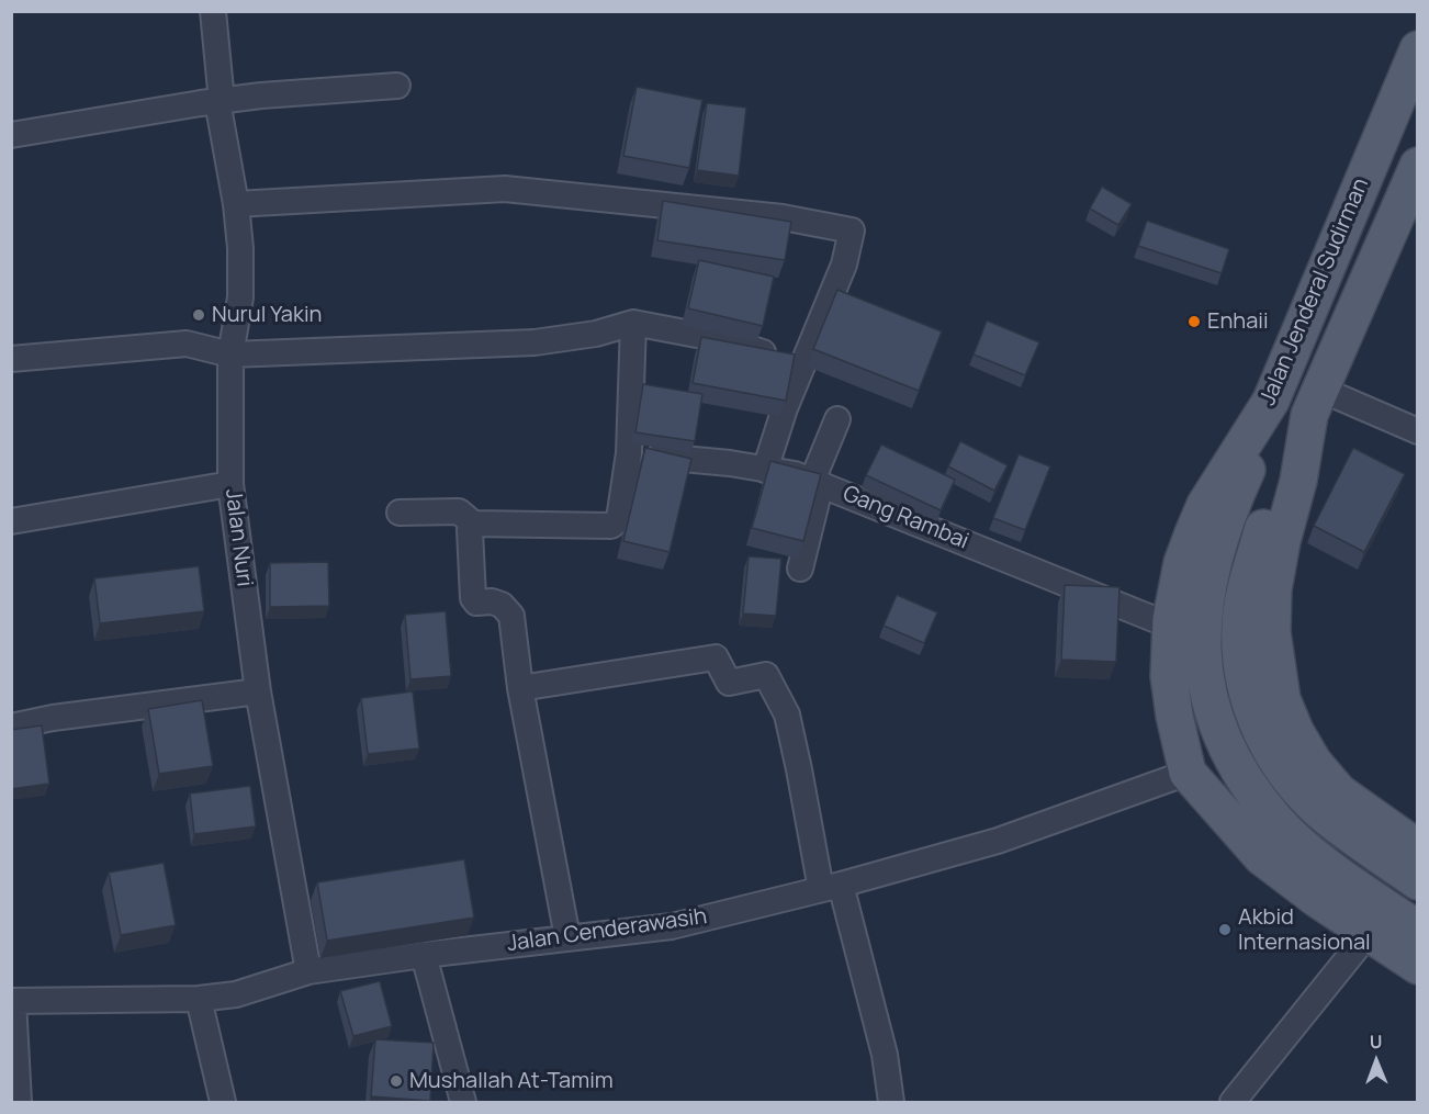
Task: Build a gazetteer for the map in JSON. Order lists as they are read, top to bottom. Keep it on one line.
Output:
{"streets":{"main road":["Jalan Jenderal Sudirman"],"street":["Gang Rambai","Jalan Nuri","Jalan Cenderawasih"]},"crossings":[["Jalan Jenderal Sudirman","Gang Rambai"],["Jalan Jenderal Sudirman","Jalan Cenderawasih"],["Jalan Nuri","Jalan Cenderawasih"]],"places":["Nurul Yakin","Enhaii","Akbid Internasional","Mushallah At-Tamim"],"north":"top"}
